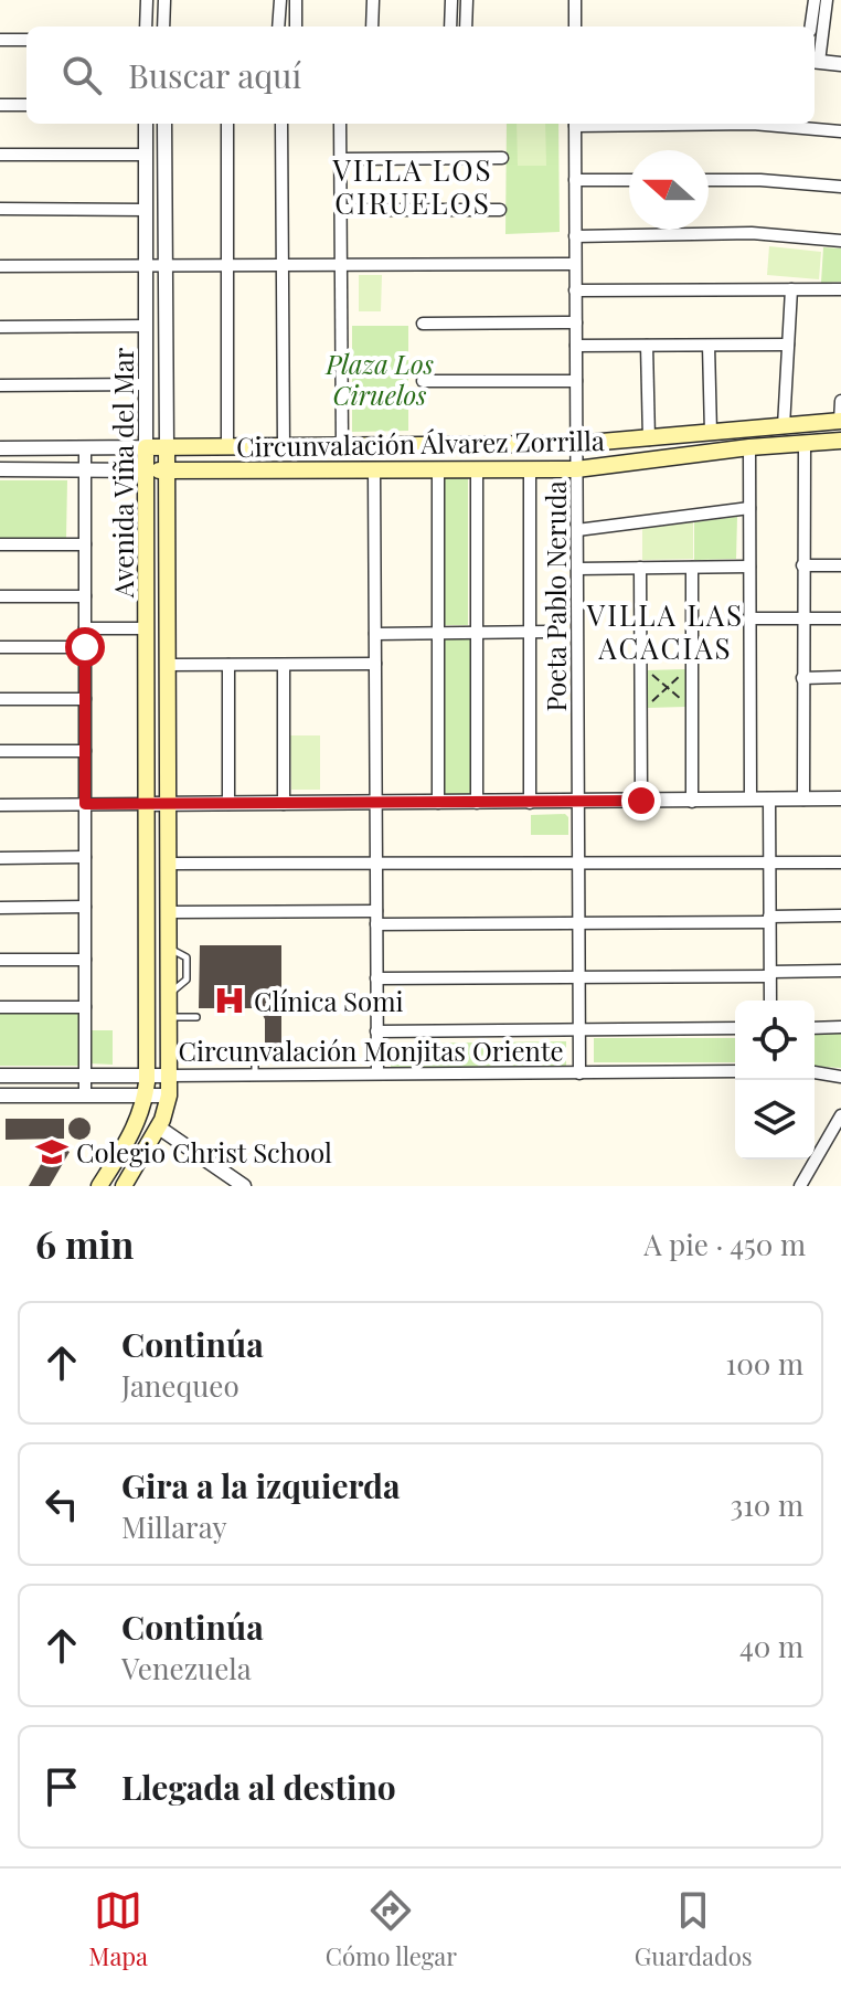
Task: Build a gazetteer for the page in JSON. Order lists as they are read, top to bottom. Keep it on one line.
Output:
{"streets":{"main road":["Circunvalación Álvarez Zorrilla","Avenida Viña del Mar"],"street":["Poeta Pablo Neruda","Circunvalación Monjitas Oriente"]},"crossings":[["Circunvalación Álvarez Zorrilla","Avenida Viña del Mar"],["Circunvalación Álvarez Zorrilla","Poeta Pablo Neruda"],["Avenida Viña del Mar","Circunvalación Monjitas Oriente"],["Poeta Pablo Neruda","Circunvalación Monjitas Oriente"]],"districts":["VILLA LOS CIRUELOS","VILLA LAS ACACIAS"],"parks":["Plaza Los Ciruelos"],"places":{"hospital":["Clínica Somi"],"school or university":["Colegio Christ School"]},"north":"left","page":{"search":"Buscar aquí","heading":["6 min","A pie · 450 m"],"list":[["Continúa","Janequeo","100 m"],["Gira a la izquierda","Millaray","310 m"],["Continúa","Venezuela","40 m"],"Llegada al destino"],"nav":["Mapa","Cómo llegar","Guardados"]}}
